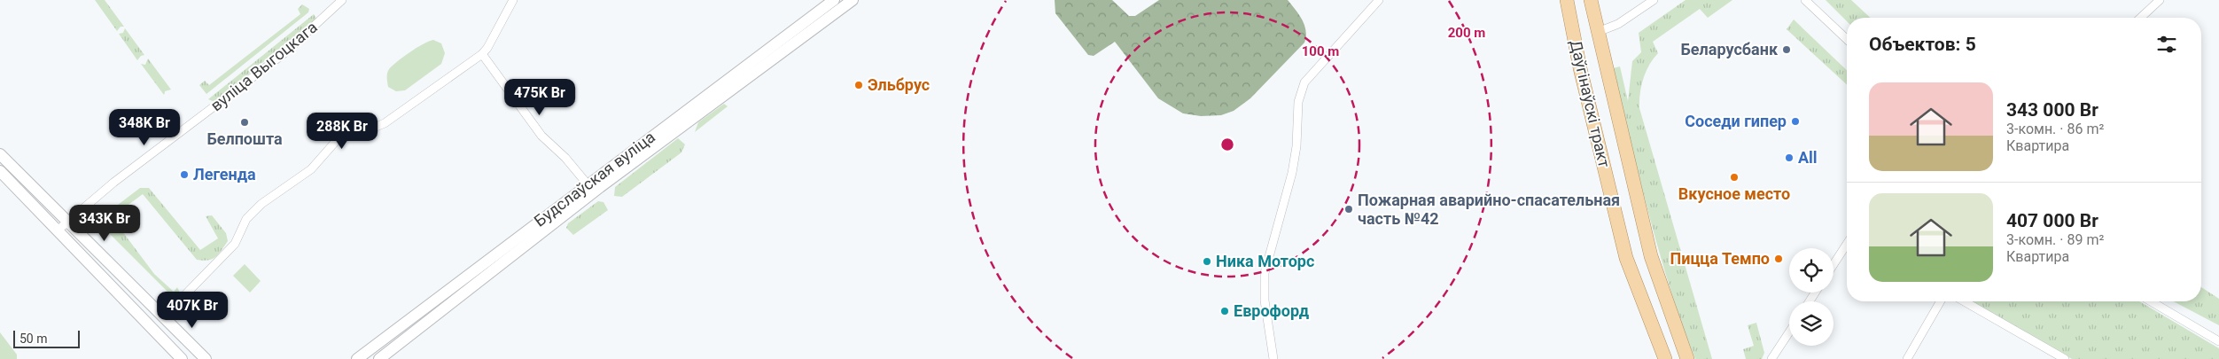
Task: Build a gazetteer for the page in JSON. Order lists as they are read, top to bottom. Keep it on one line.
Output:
{"streets":{"main road":["Даўгінаўскі тракт","Будслаўская вуліца"],"street":["вуліца Выгоцкага"]},"places":["Беларусбанк","Эльбрус","Соседи гипер","Белпошта","All","Легенда","Вкусное место","Пожарная аварийно-спасательная часть №42","Пицца Темпо","Ника Моторс","Еврофорд"],"scale_bar":"50 m","page":{"heading":"Объектов: 5","list":[{"name":"343 000 Br","note":"3-комн. · 86 m² · Квартира"},{"name":"407 000 Br","note":"3-комн. · 89 m² · Квартира"}],"price":["475K Br","348K Br","288K Br","343K Br","407K Br"],"scale":"50 m"},"rings":["200 m","100 m"]}
